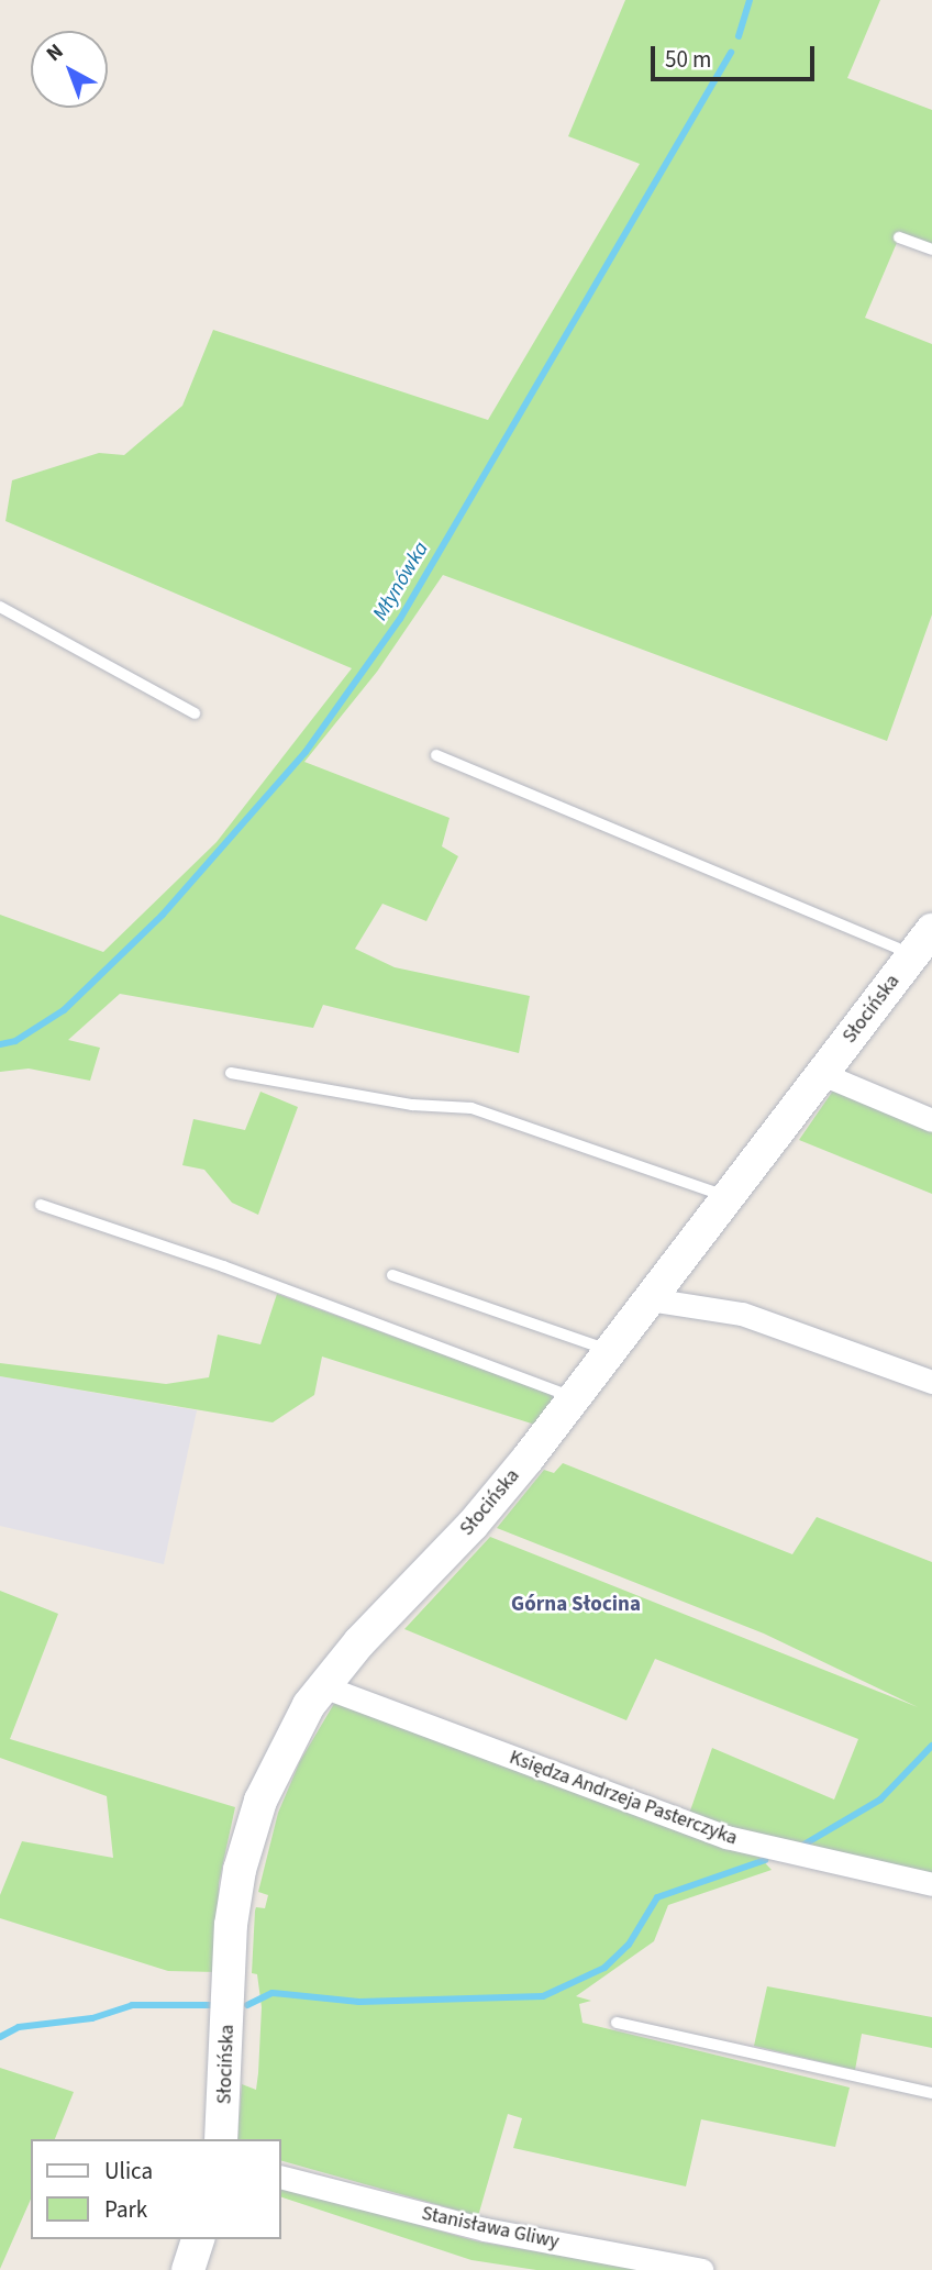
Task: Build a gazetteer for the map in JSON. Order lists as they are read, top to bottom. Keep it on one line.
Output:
{"streets":{"street":["Słocińska","Księdza Andrzeja Pasterczyka","Stanisława Gliwy"]},"crossings":[["Słocińska","Księdza Andrzeja Pasterczyka"]],"districts":["Górna Słocina"],"water":["Młynówka"],"legend":["Ulica","Park"],"scale_bar":"50 m","north":"top left"}
